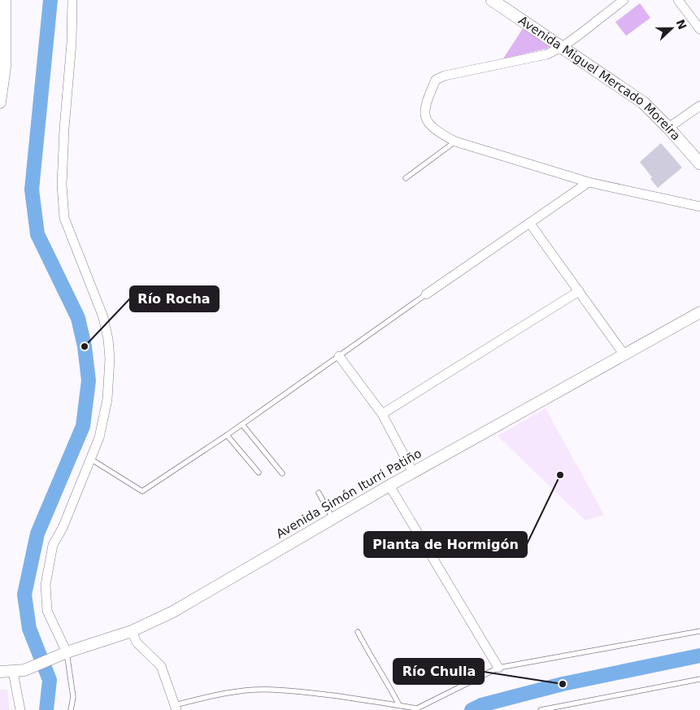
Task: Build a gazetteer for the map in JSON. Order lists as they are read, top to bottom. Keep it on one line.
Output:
{"streets":{"main road":["Avenida Miguel Mercado Moreira"],"street":["Avenida Simón Iturri Patiño"]},"places":["Río Rocha","Planta de Hormigón","Río Chulla"],"north":"right"}
